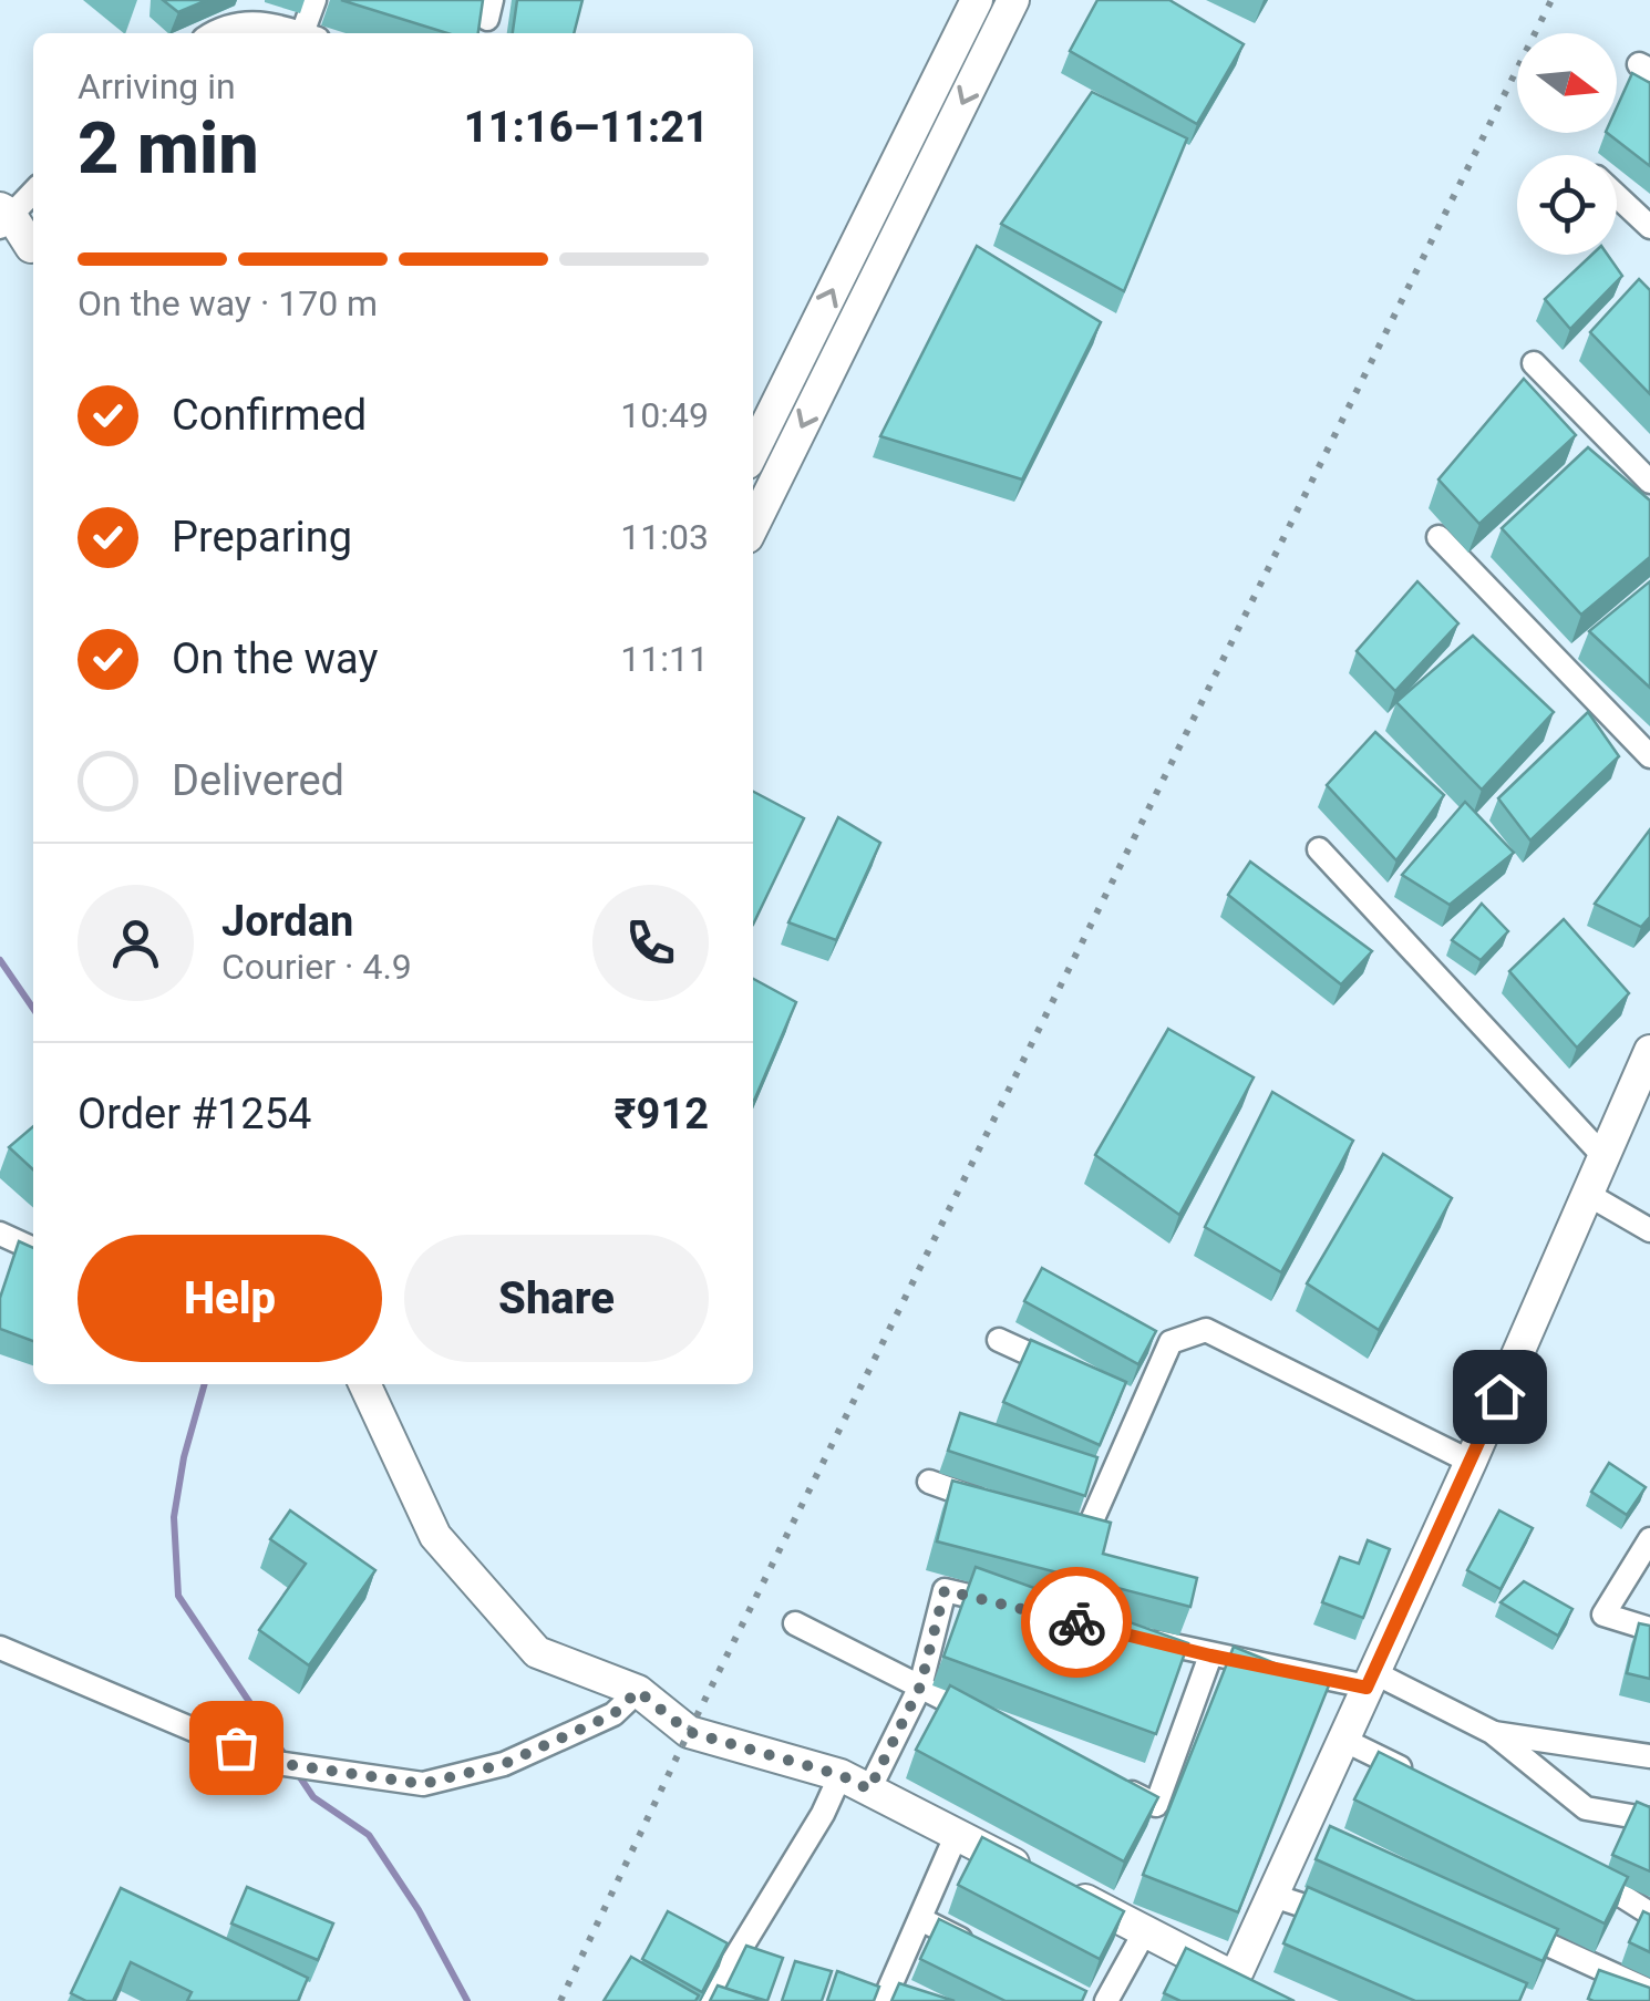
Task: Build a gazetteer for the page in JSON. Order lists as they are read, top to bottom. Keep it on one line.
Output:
{"north":"right","page":{"heading":["2 min","Arriving in","11:16–11:21"],"panel":["Jordan","Courier · 4.9","Order #1254","₹912"],"bar":"On the way · 170 m","list":[["Confirmed","10:49"],["Preparing","11:03"],["On the way","11:11"],"Delivered"],"buttons":["Help","Share"]}}
